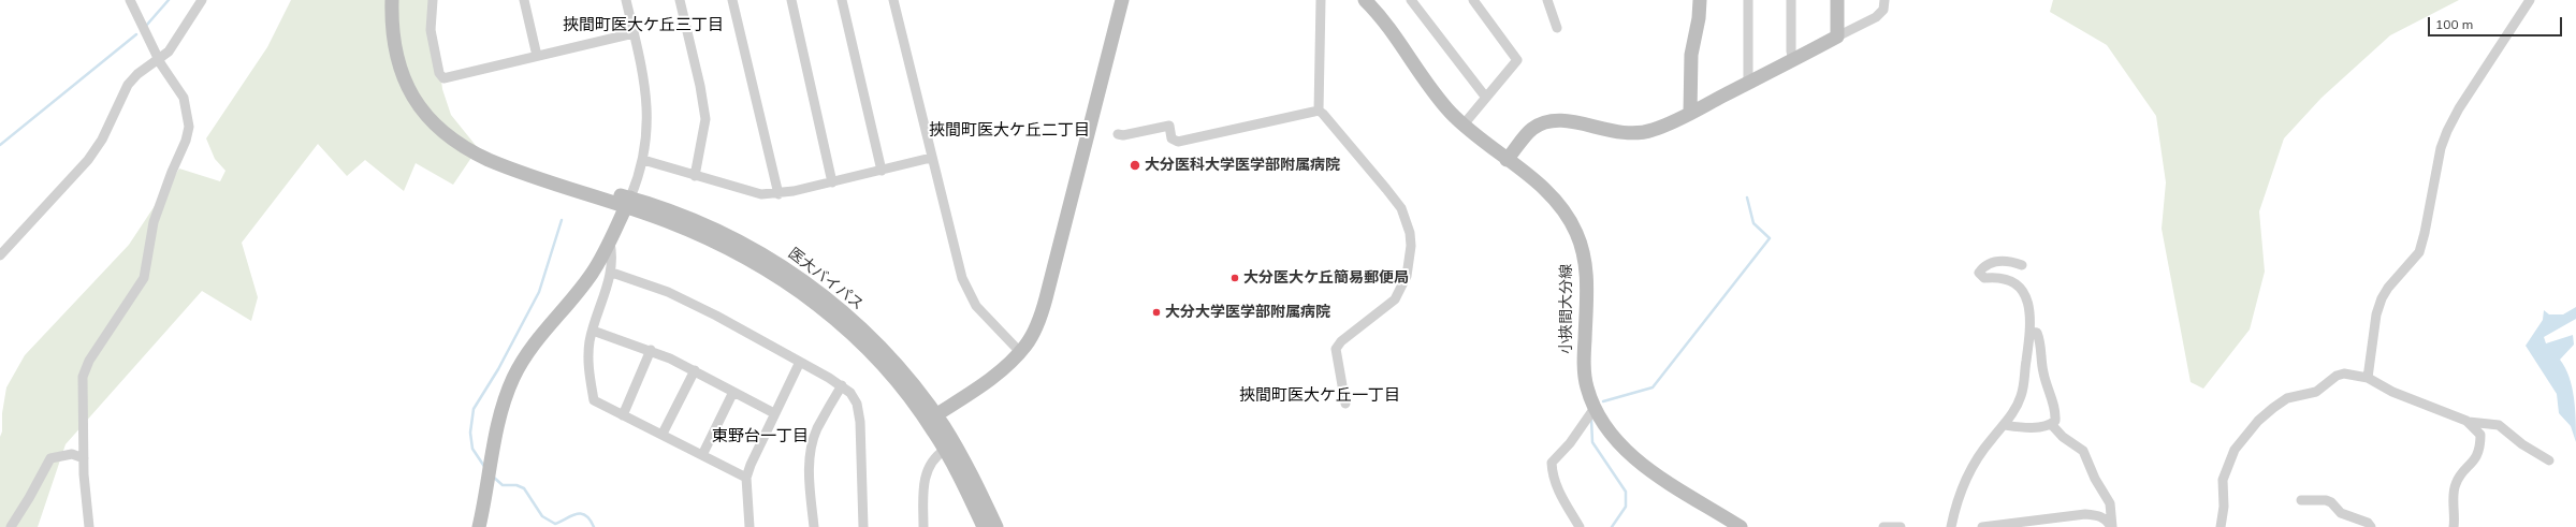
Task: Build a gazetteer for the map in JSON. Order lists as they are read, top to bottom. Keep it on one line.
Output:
{"streets":{"main road":["医大バイパス","小挾間大分線"]},"districts":["挾間町医大ケ丘三丁目","挾間町医大ケ丘二丁目","挾間町医大ケ丘一丁目","東野台一丁目"],"places":["大分医科大学医学部附属病院","大分医大ケ丘簡易郵便局","大分大学医学部附属病院"],"scale_bar":"100 m"}
